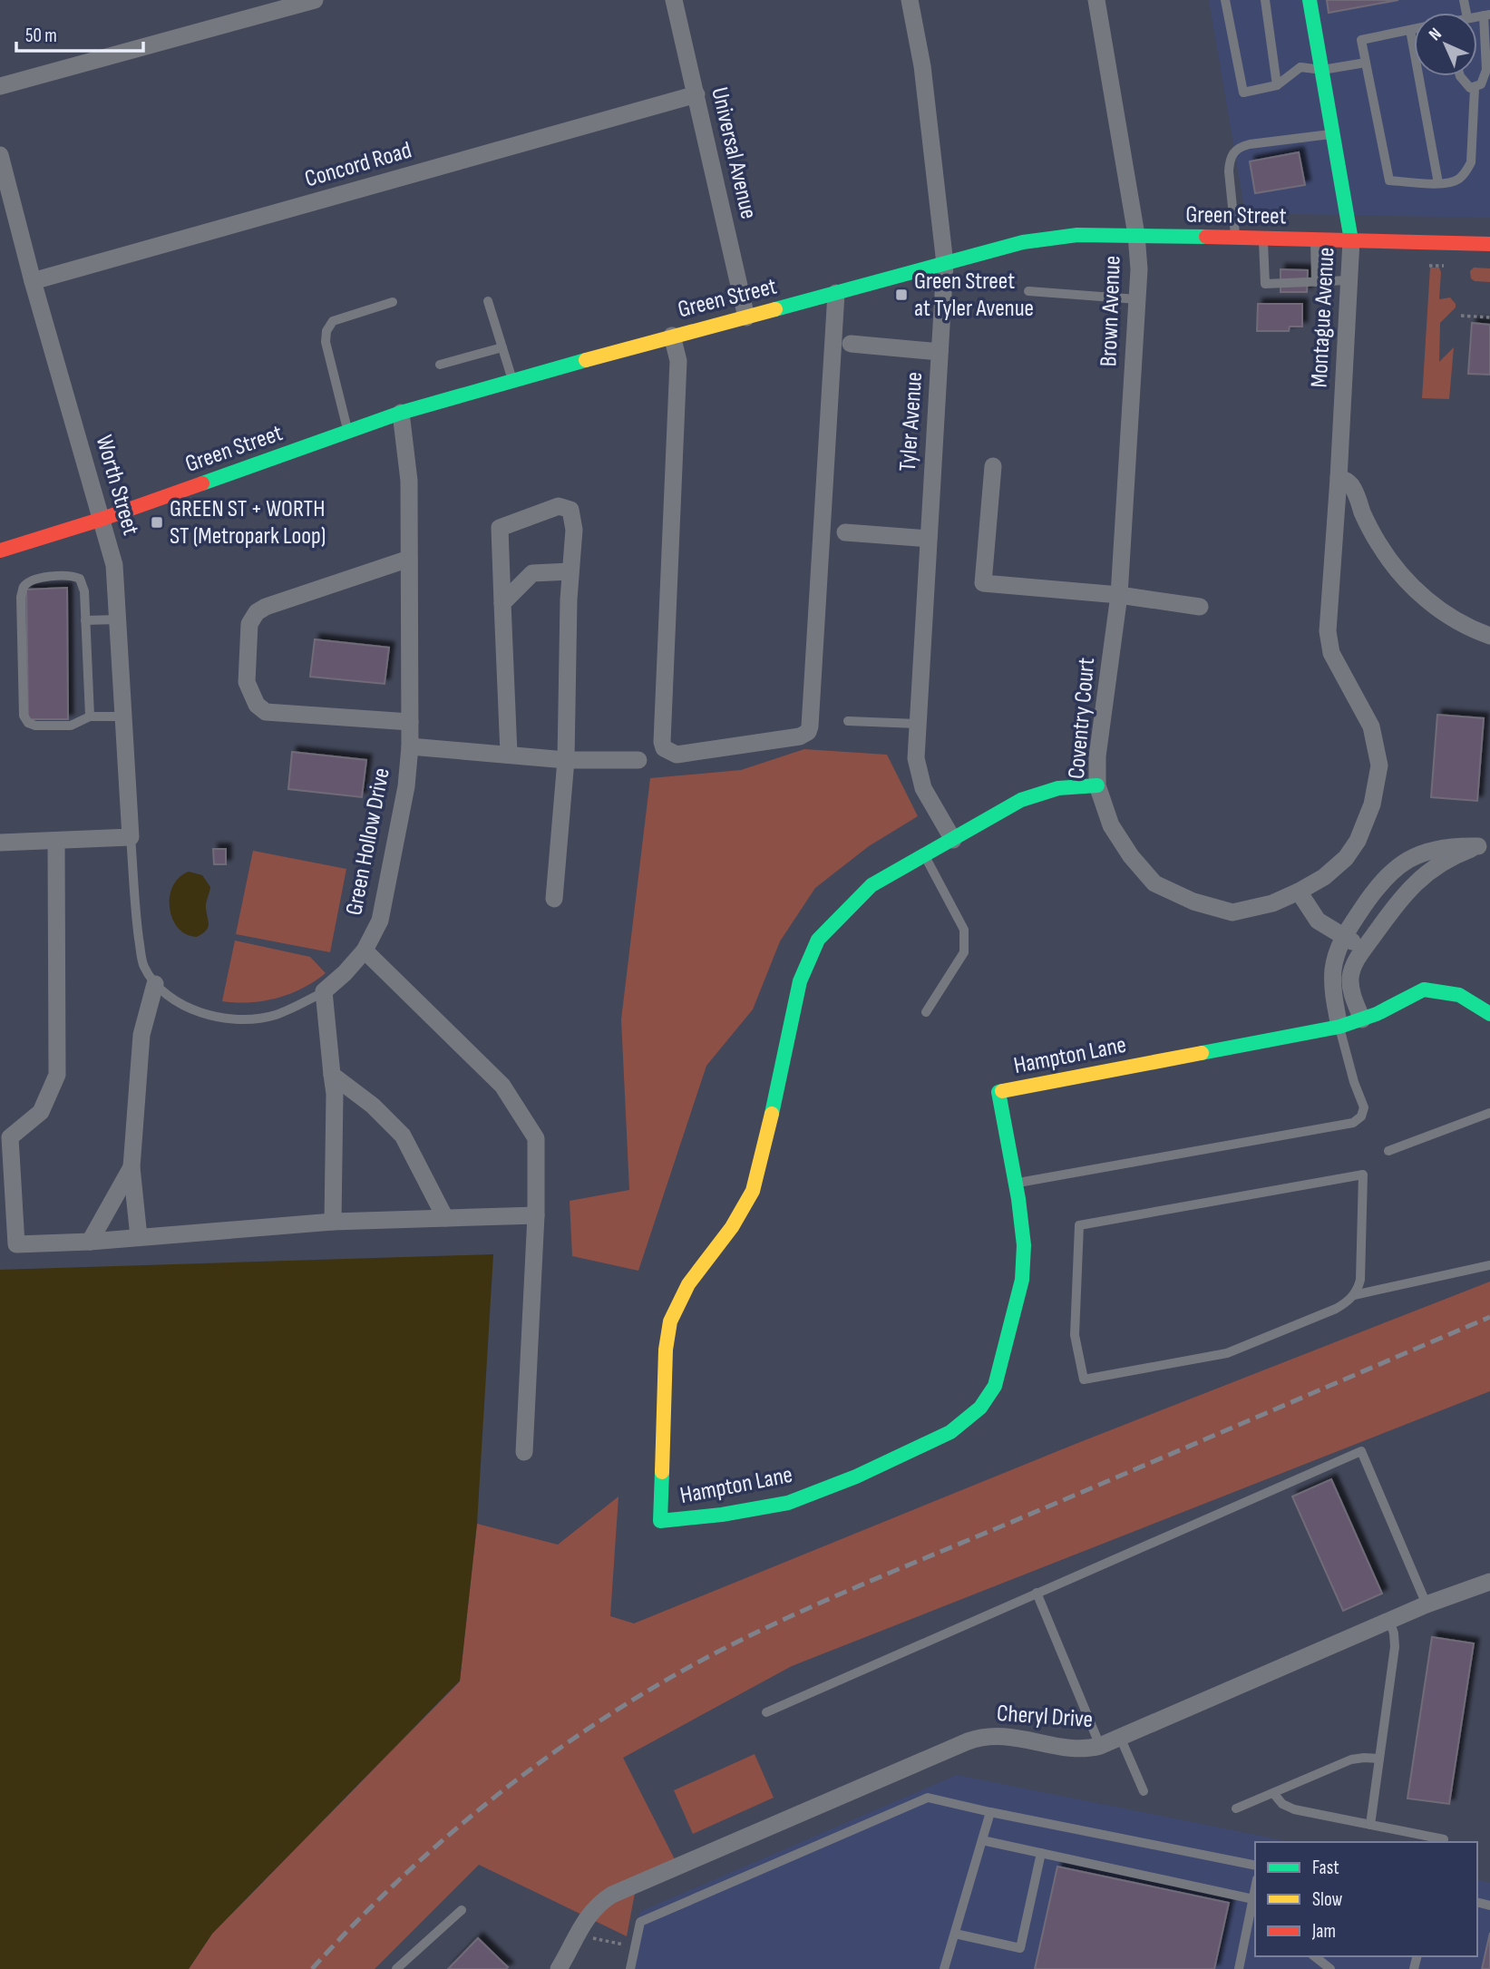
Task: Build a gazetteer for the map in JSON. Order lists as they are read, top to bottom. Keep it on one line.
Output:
{"streets":{"street":["Universal Avenue","Concord Road","Green Street","Brown Avenue","Montague Avenue","Tyler Avenue","Worth Street","Coventry Court","Green Hollow Drive","Hampton Lane","Cheryl Drive"]},"crossings":[["Universal Avenue","Concord Road"],["Universal Avenue","Green Street"],["Concord Road","Worth Street"],["Green Street","Brown Avenue"],["Green Street","Montague Avenue"],["Green Street","Tyler Avenue"],["Green Street","Worth Street"],["Green Street","Green Hollow Drive"],["Brown Avenue","Coventry Court"],["Montague Avenue","Coventry Court"],["Tyler Avenue","Hampton Lane"],["Coventry Court","Hampton Lane"]],"places":{"transit":["Green Street at Tyler Avenue","GREEN ST + WORTH ST (Metropark Loop)"]},"legend":["Fast","Slow","Jam"],"scale_bar":"50 m","north":"top left"}
